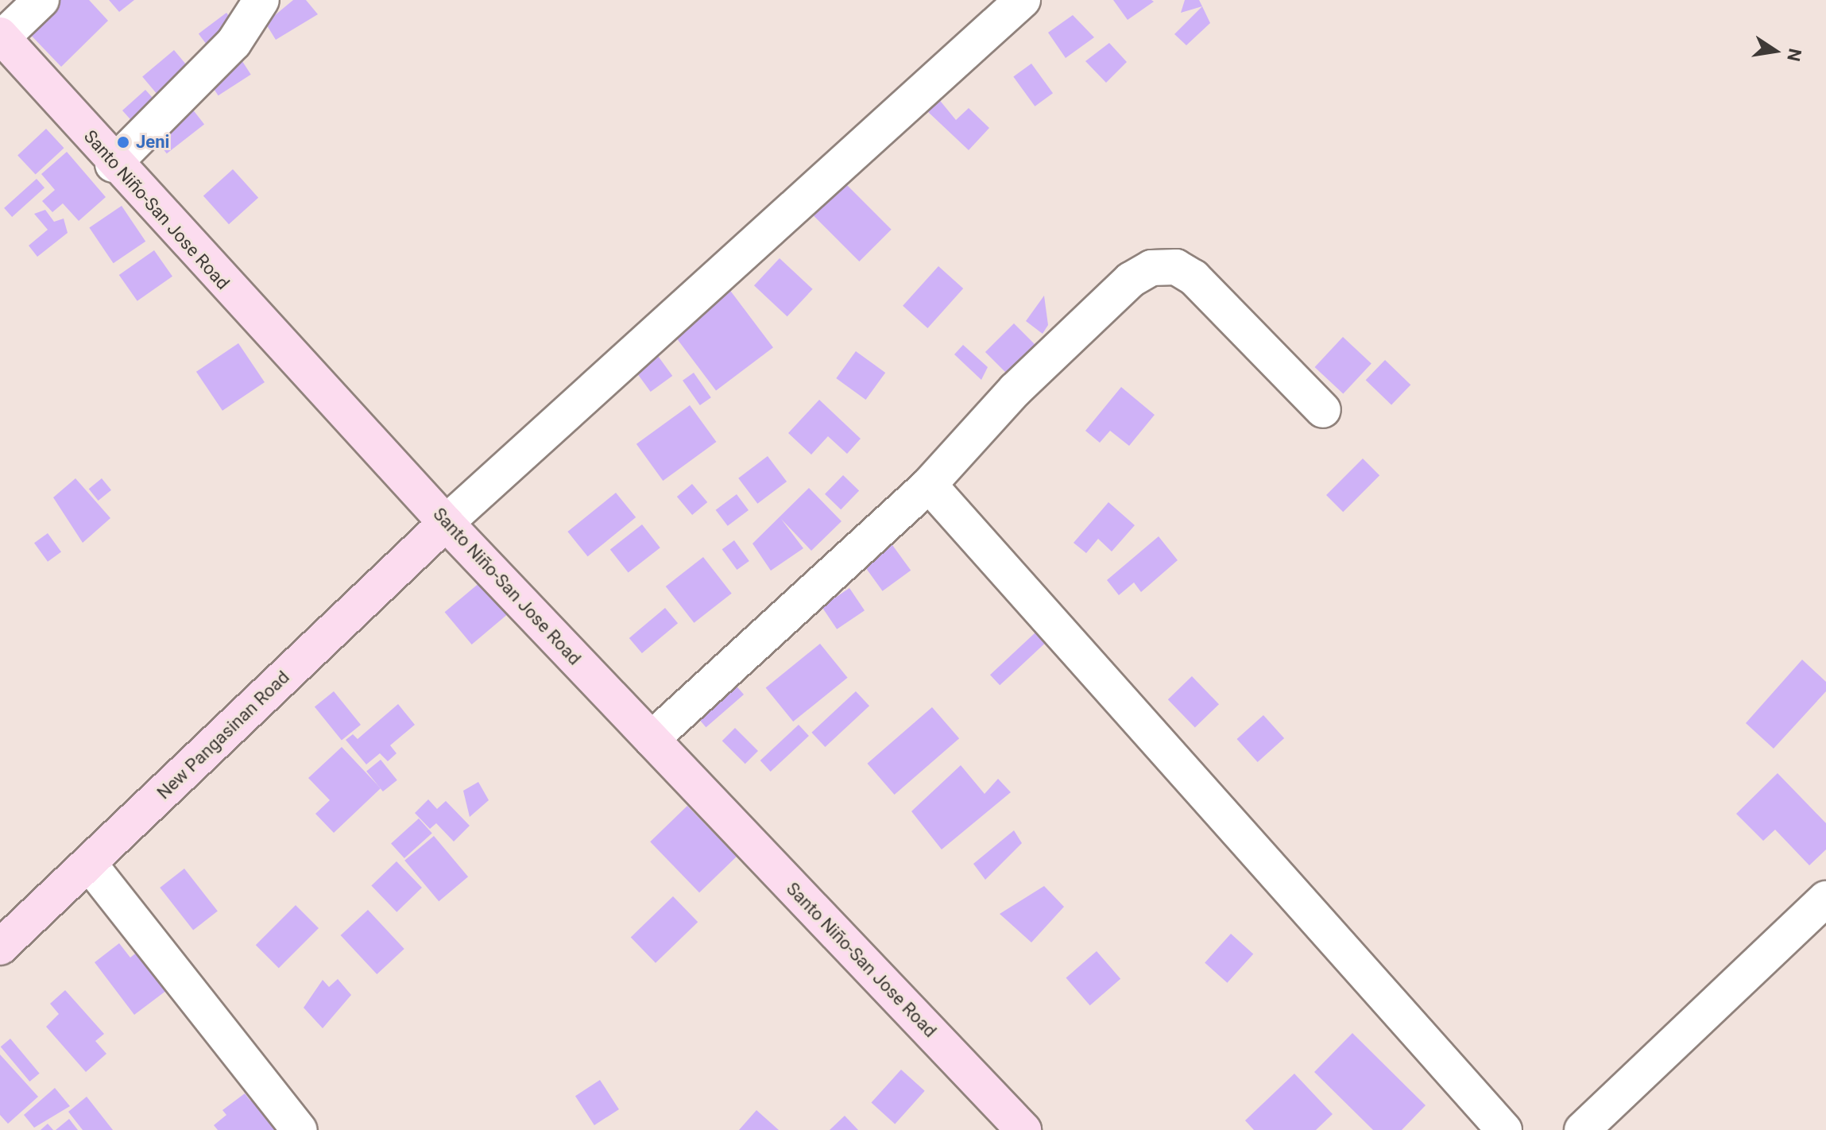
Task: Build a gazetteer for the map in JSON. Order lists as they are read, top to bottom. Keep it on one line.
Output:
{"streets":{"main road":["Santo Niño-San Jose Road","New Pangasinan Road"]},"crossings":[["Santo Niño-San Jose Road","New Pangasinan Road"]],"places":["Jeni"],"north":"right"}
